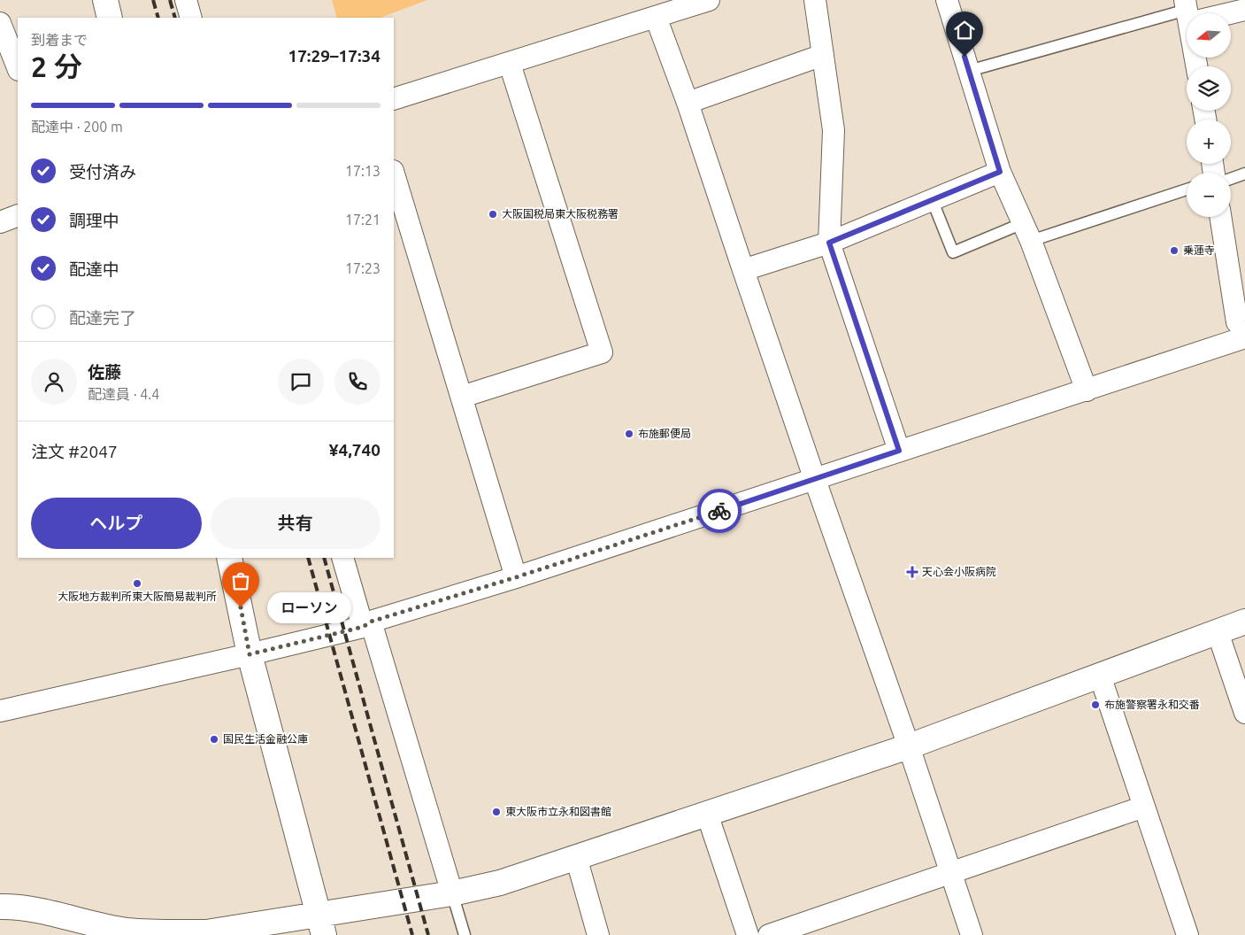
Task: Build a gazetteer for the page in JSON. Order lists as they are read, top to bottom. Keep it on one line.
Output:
{"places":{"other":["大阪国税局東大阪税務署","乗蓮寺","布施郵便局","大阪地方裁判所東大阪簡易裁判所","ローソン","布施警察署永和交番","国民生活金融公庫","東大阪市立永和図書館"],"health":["天心会小阪病院"]},"north":"left","page":{"map_buttons":["+","−"],"heading":["2 分","到着まで","17:29–17:34"],"panel":["佐藤","配達員 · 4.4","注文 #2047","¥4,740"],"bar":"配達中 · 200 m","list":[["受付済み","17:13"],["調理中","17:21"],["配達中","17:23"],"配達完了"],"buttons":["ヘルプ","共有"],"bubble":"ローソン"}}
